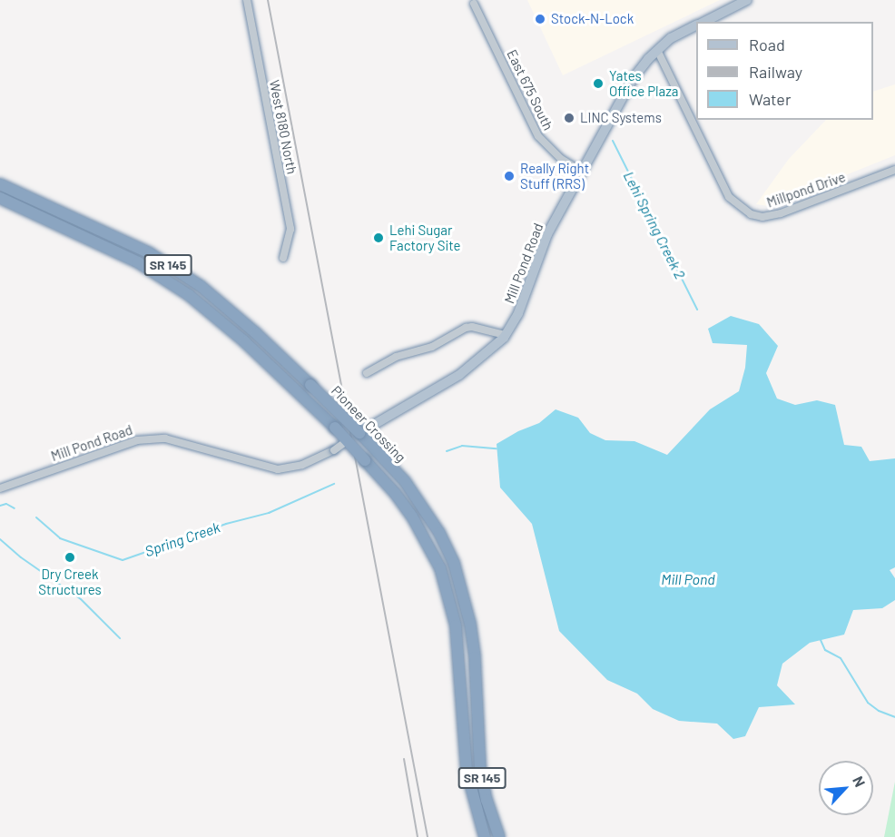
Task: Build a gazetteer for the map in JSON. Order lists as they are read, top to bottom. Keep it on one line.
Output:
{"streets":{"highway":["SR 145","Pioneer Crossing"],"main road":["Mill Pond Road"],"street":["East 675 South","West 8180 North","Millpond Drive"]},"crossings":[["East 675 South","Mill Pond Road"],["Millpond Drive","Mill Pond Road"],["Mill Pond Road","Pioneer Crossing"]],"water":["Lehi Spring Creek 2","Spring Creek","Mill Pond"],"places":["Stock-N-Lock","Yates Office Plaza","LINC Systems","Really Right Stuff (RRS)","Lehi Sugar Factory Site","Dry Creek Structures"],"legend":["Road","Railway","Water"],"north":"top right"}
